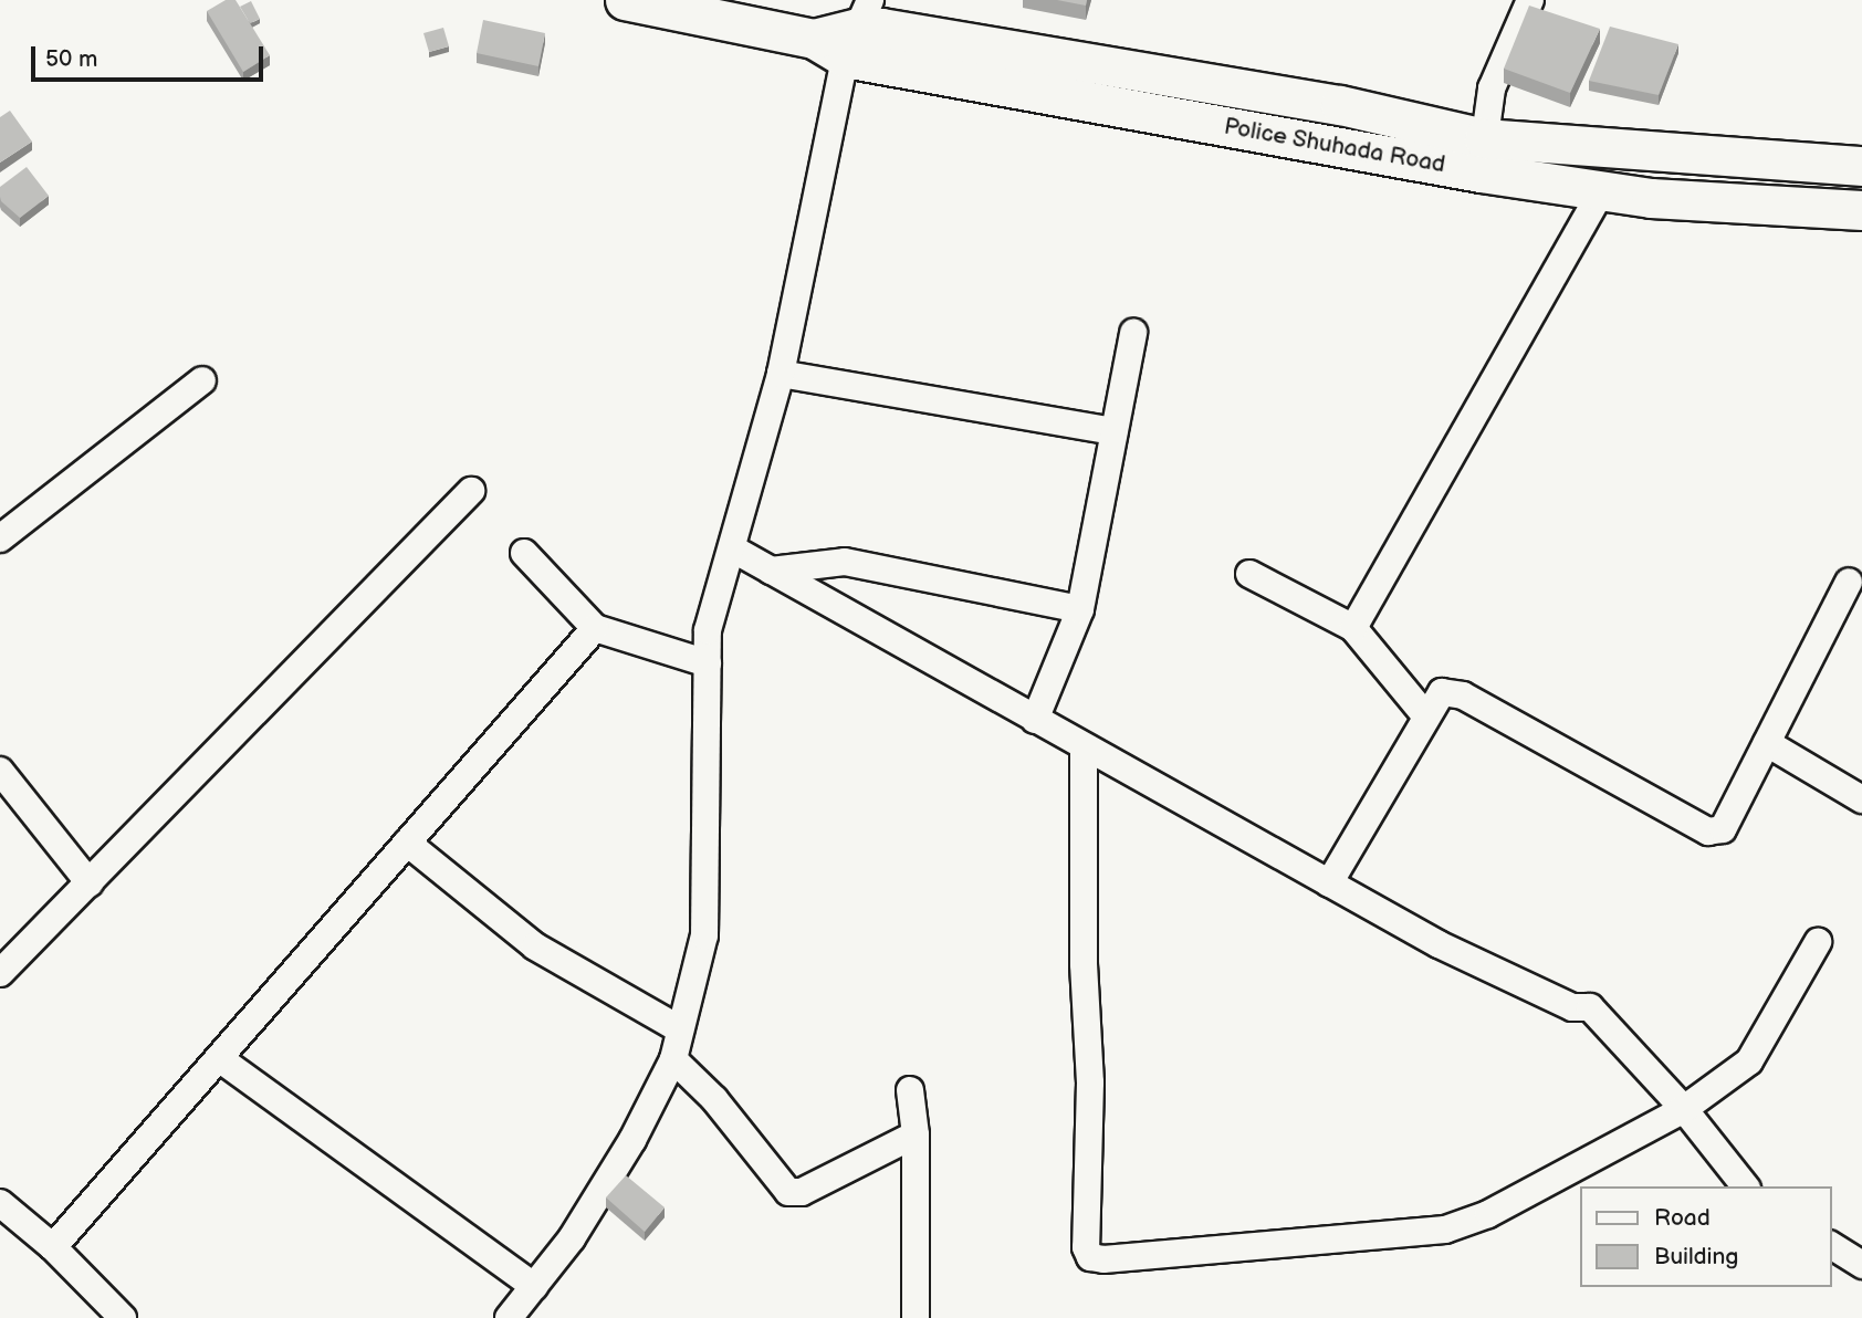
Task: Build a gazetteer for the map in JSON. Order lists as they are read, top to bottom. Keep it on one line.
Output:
{"streets":{"main road":["Police Shuhada Road"]},"legend":["Road","Building"],"scale_bar":"50 m"}
